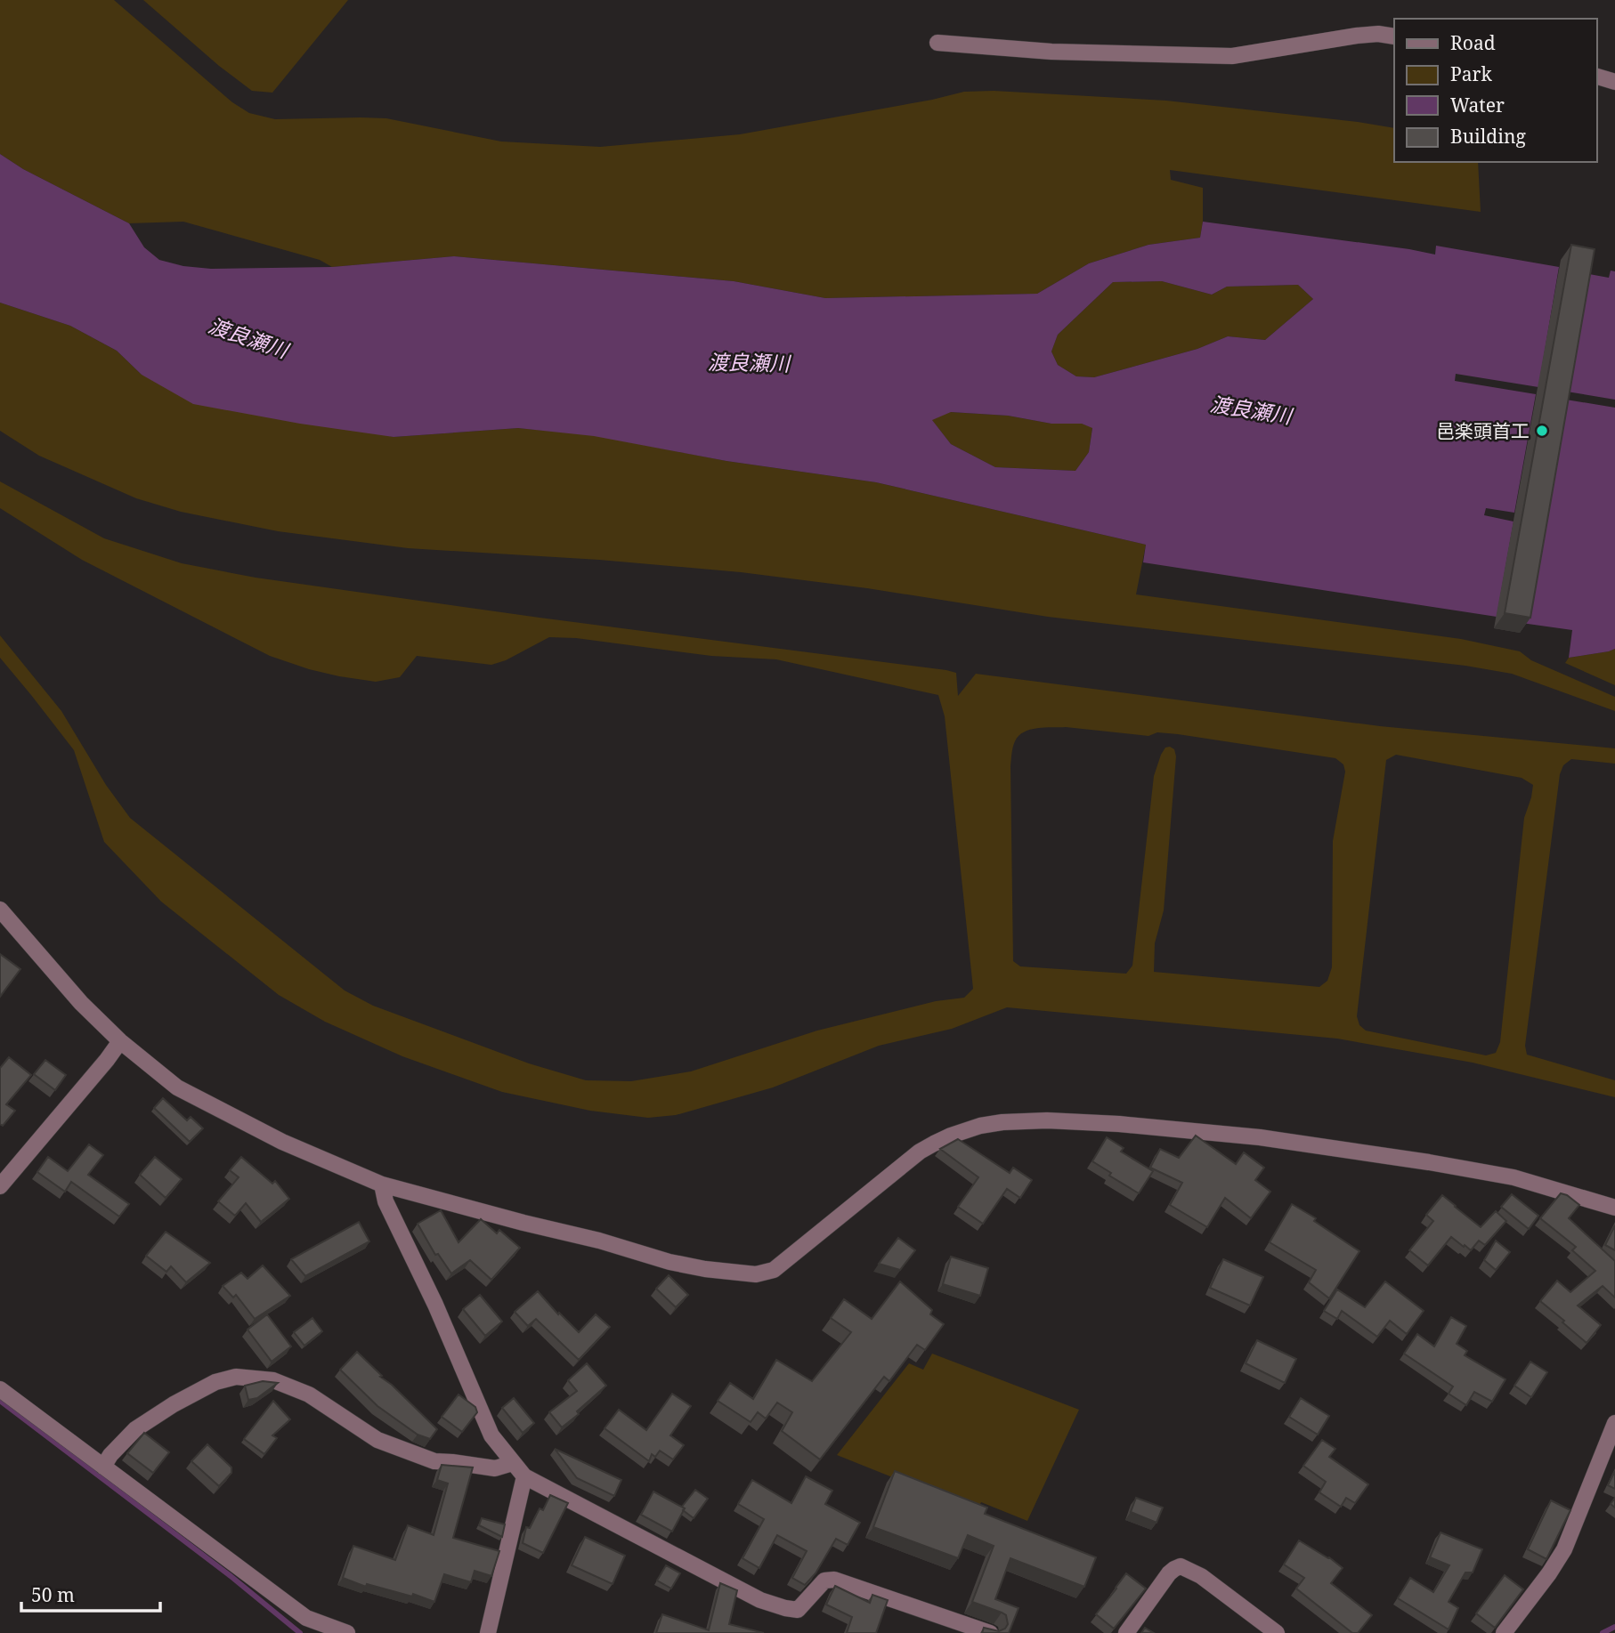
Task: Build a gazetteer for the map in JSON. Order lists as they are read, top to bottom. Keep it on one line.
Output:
{"water":["渡良瀬川"],"places":["邑楽頭首工"],"legend":["Road","Park","Water","Building"],"scale_bar":"50 m"}
